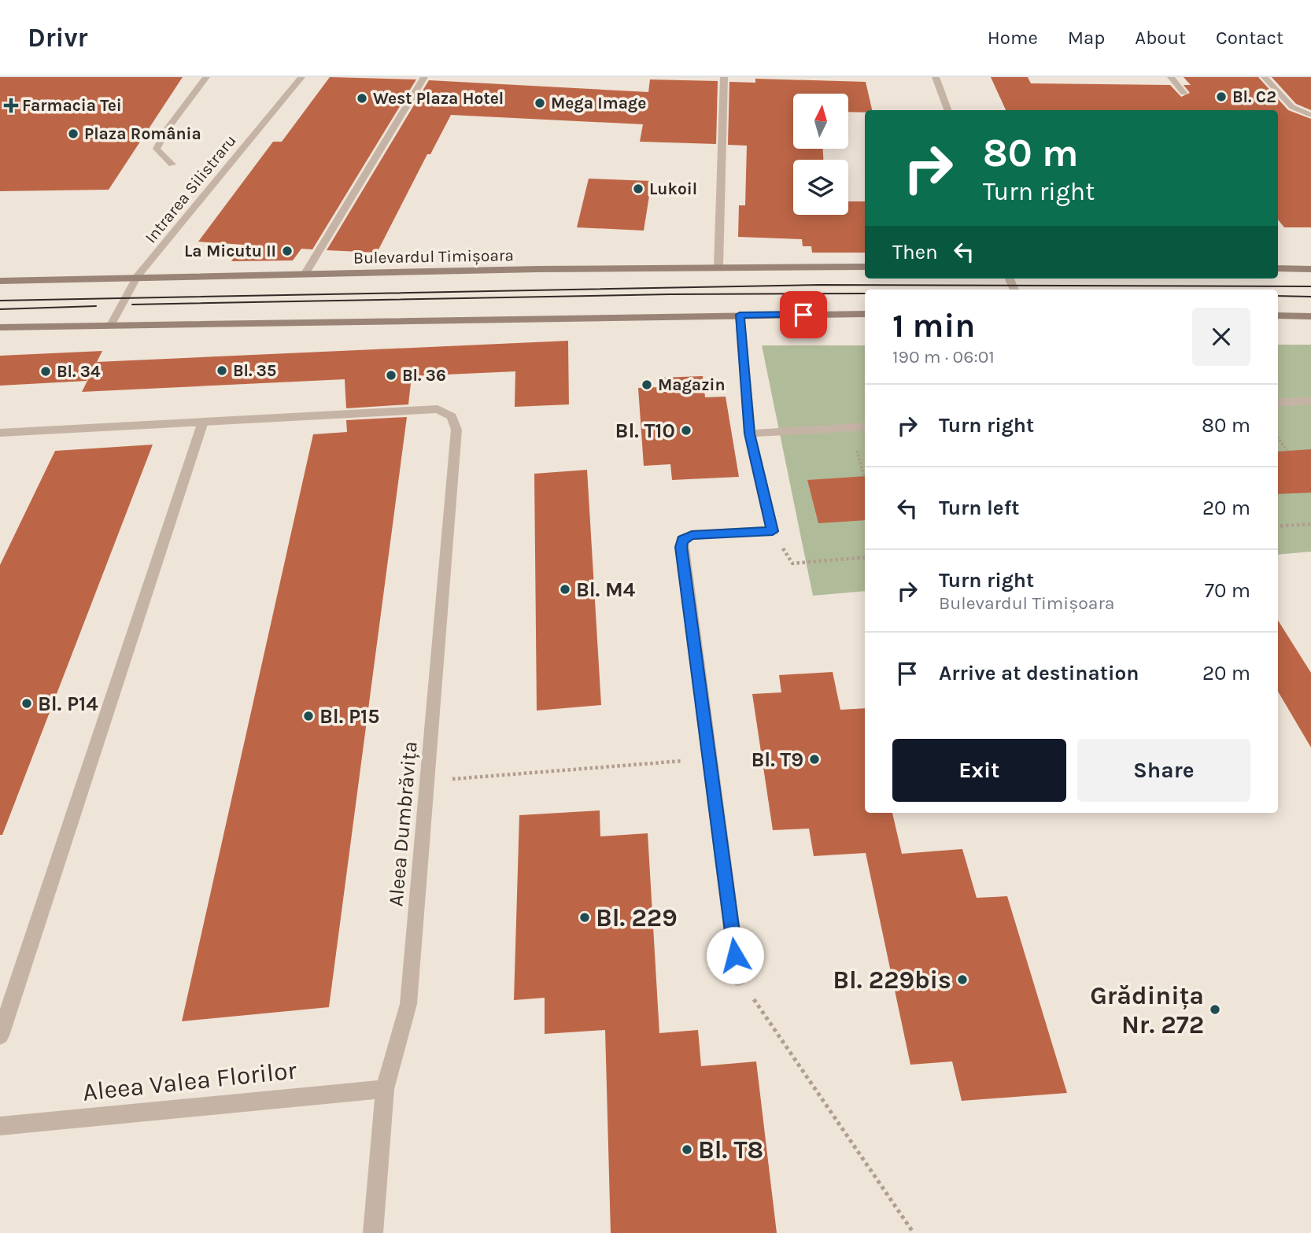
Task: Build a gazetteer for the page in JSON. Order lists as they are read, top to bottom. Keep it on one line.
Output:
{"streets":{"main road":["Bulevardul Timișoara"],"street":["Intrarea Silistraru","Aleea Dumbrăvița","Aleea Valea Florilor"]},"crossings":[["Intrarea Silistraru","Bulevardul Timișoara"],["Aleea Dumbrăvița","Aleea Valea Florilor"]],"places":{"other":["Bl. C2","West Plaza Hotel","Mega Image","Plaza România","Lukoil","La Micutu II","Bl. 35","Bl. 34","Bl. 36","Magazin","Bl. T10","Bl. M4","Bl. P14","Bl. P15","Bl. T9","Bl. 229","Bl. 229bis","Grădinița Nr. 272","Bl. T8"],"health":["Farmacia Tei"]},"north":"top","page":{"header":"Drivr","nav":["Home","Map","About","Contact"],"turn":["80 m","Turn right"],"then":"Then","heading":["1 min","190 m · 06:01"],"list":[{"name":"Turn right","value":"80 m"},{"name":"Turn left","value":"20 m"},{"name":"Turn right","note":"Bulevardul Timișoara","value":"70 m"},{"name":"Arrive at destination","value":"20 m"}],"buttons":["Exit","Share"]}}
